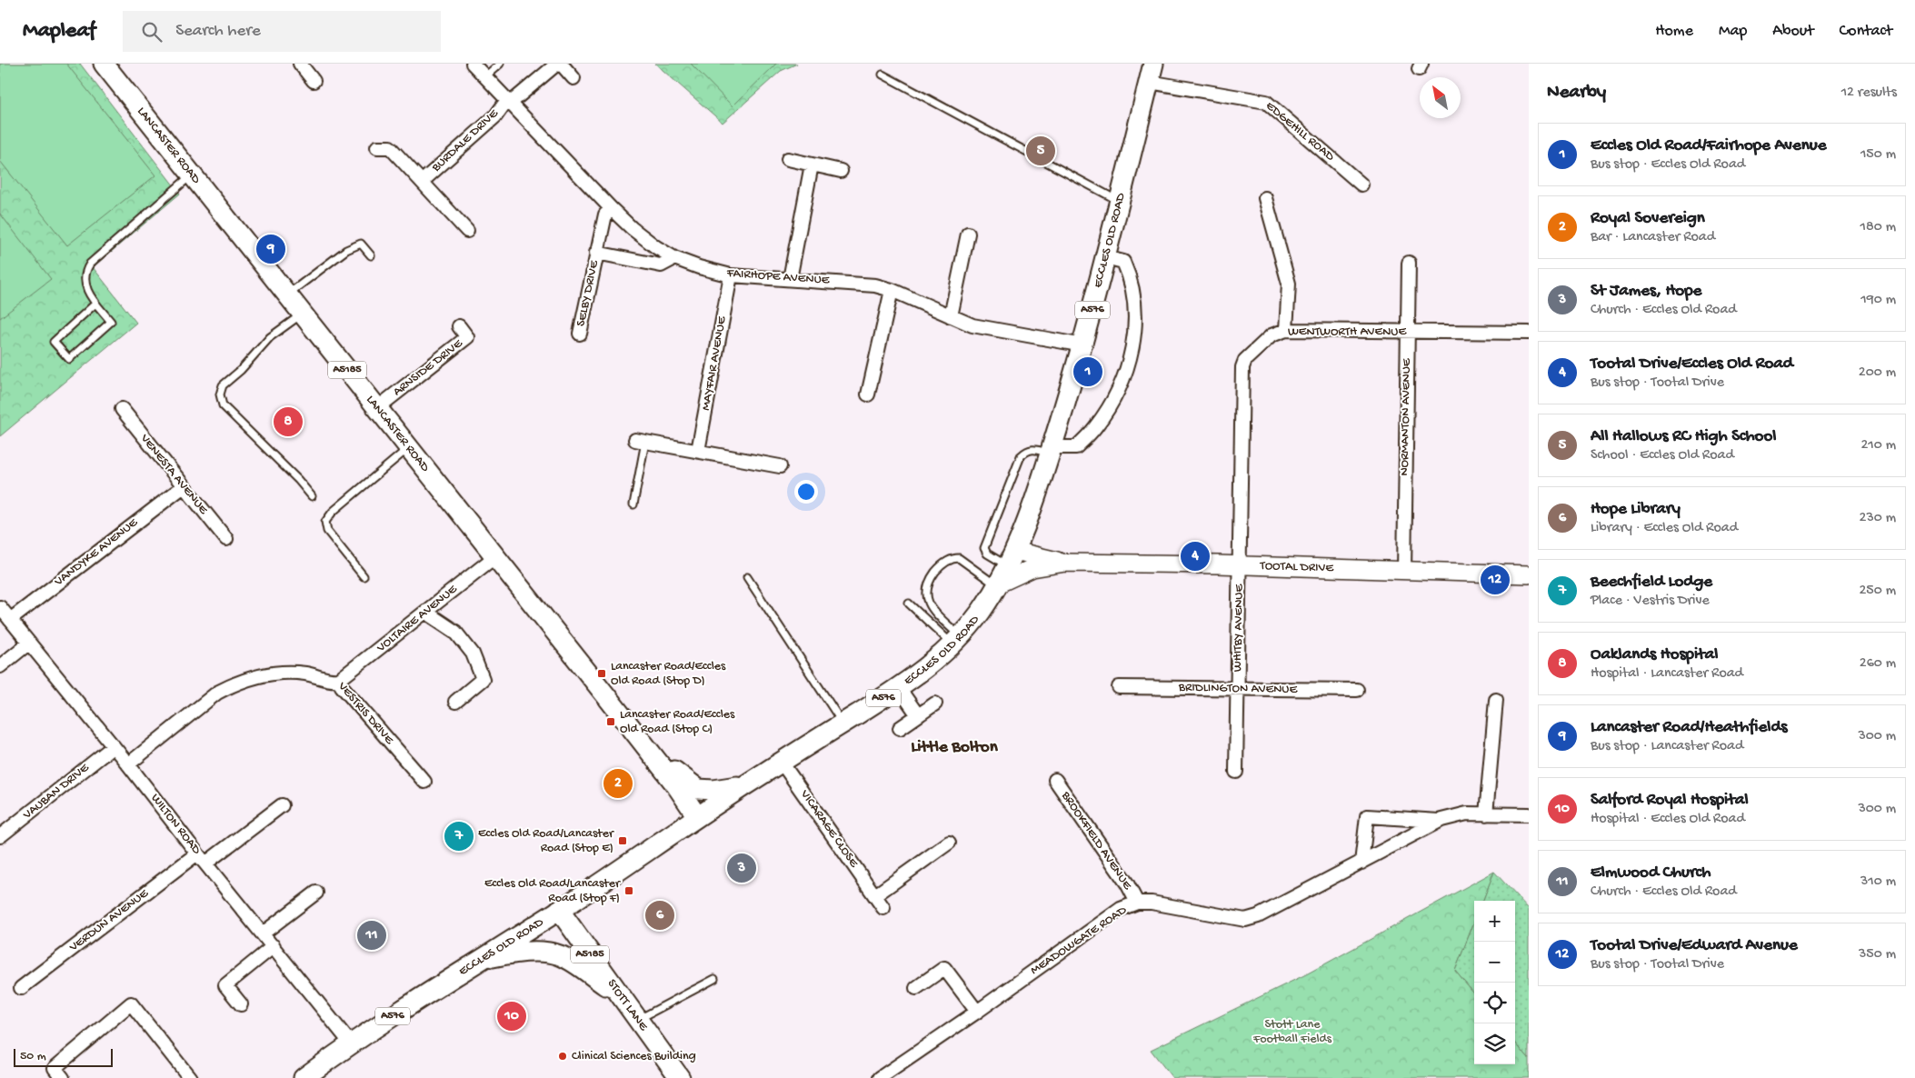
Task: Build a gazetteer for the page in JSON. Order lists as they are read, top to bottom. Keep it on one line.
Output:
{"streets":{"main road":["LANCASTER ROAD","ECCLES OLD ROAD","A576","A5185","STOTT LANE"],"street":["EDGEHILL ROAD","BURDALE DRIVE","FAIRHOPE AVENUE","SELBY DRIVE","WENTWORTH AVENUE","MAYFAIR AVENUE","ARNSIDE DRIVE","NORMANTON AVENUE","VENESTA AVENUE","VANDYKE AVENUE","TOOTAL DRIVE","VOLTAIRE AVENUE","WHITBY AVENUE","BRIDLINGTON AVENUE","VESTRIS DRIVE","VAUBAN DRIVE","WILTON ROAD","VICARAGE CLOSE","BROOKFIELD AVENUE","VERDUN AVENUE","MEADOWGATE ROAD"]},"crossings":[["EDGEHILL ROAD","ECCLES OLD ROAD"],["BURDALE DRIVE","FAIRHOPE AVENUE"],["LANCASTER ROAD","ECCLES OLD ROAD"],["LANCASTER ROAD","ARNSIDE DRIVE"],["LANCASTER ROAD","VOLTAIRE AVENUE"],["ECCLES OLD ROAD","FAIRHOPE AVENUE"],["ECCLES OLD ROAD","TOOTAL DRIVE"],["ECCLES OLD ROAD","WILTON ROAD"],["ECCLES OLD ROAD","VICARAGE CLOSE"],["ECCLES OLD ROAD","STOTT LANE"],["FAIRHOPE AVENUE","SELBY DRIVE"],["FAIRHOPE AVENUE","MAYFAIR AVENUE"],["WENTWORTH AVENUE","NORMANTON AVENUE"],["WENTWORTH AVENUE","TOOTAL DRIVE"],["WENTWORTH AVENUE","WHITBY AVENUE"],["NORMANTON AVENUE","TOOTAL DRIVE"],["VENESTA AVENUE","VANDYKE AVENUE"],["VANDYKE AVENUE","WILTON ROAD"],["TOOTAL DRIVE","WHITBY AVENUE"],["VOLTAIRE AVENUE","VESTRIS DRIVE"],["WHITBY AVENUE","BRIDLINGTON AVENUE"],["VESTRIS DRIVE","WILTON ROAD"],["VAUBAN DRIVE","WILTON ROAD"],["WILTON ROAD","VERDUN AVENUE"],["BROOKFIELD AVENUE","MEADOWGATE ROAD"]],"districts":["Little Bolton"],"parks":["Stott Lane Football Fields"],"places":{"transit":["Lancaster Road/Eccles Old Road (Stop D)","Lancaster Road/Eccles Old Road (Stop C)","Eccles Old Road/Lancaster Road (Stop E)","Eccles Old Road/Lancaster Road (Stop F)"],"other":["Clinical Sciences Building"]},"scale_bar":"50 m","north":"top left","page":{"header":"Mapleaf","search":"Search here","nav":["Home","Map","About","Contact"],"heading":["Nearby","12 results"],"list":[{"mark":"1","name":"Eccles Old Road/Fairhope Avenue","note":"Bus stop · Eccles Old Road","value":"150 m"},{"mark":"2","name":"Royal Sovereign","note":"Bar · Lancaster Road","value":"180 m"},{"mark":"3","name":"St James, Hope","note":"Church · Eccles Old Road","value":"190 m"},{"mark":"4","name":"Tootal Drive/Eccles Old Road","note":"Bus stop · Tootal Drive","value":"200 m"},{"mark":"5","name":"All Hallows RC High School","note":"School · Eccles Old Road","value":"210 m"},{"mark":"6","name":"Hope Library","note":"Library · Eccles Old Road","value":"230 m"},{"mark":"7","name":"Beechfield Lodge","note":"Place · Vestris Drive","value":"250 m"},{"mark":"8","name":"Oaklands Hospital","note":"Hospital · Lancaster Road","value":"260 m"},{"mark":"9","name":"Lancaster Road/Heathfields","note":"Bus stop · Lancaster Road","value":"300 m"},{"mark":"10","name":"Salford Royal Hospital","note":"Hospital · Eccles Old Road","value":"300 m"},{"mark":"11","name":"Elmwood Church","note":"Church · Eccles Old Road","value":"310 m"},{"mark":"12","name":"Tootal Drive/Edward Avenue","note":"Bus stop · Tootal Drive","value":"350 m"}],"pins":["5","9","1","8","4","12","2","7","3","6","11","10"],"map_buttons":["+","−"],"scale":"50 m"}}
